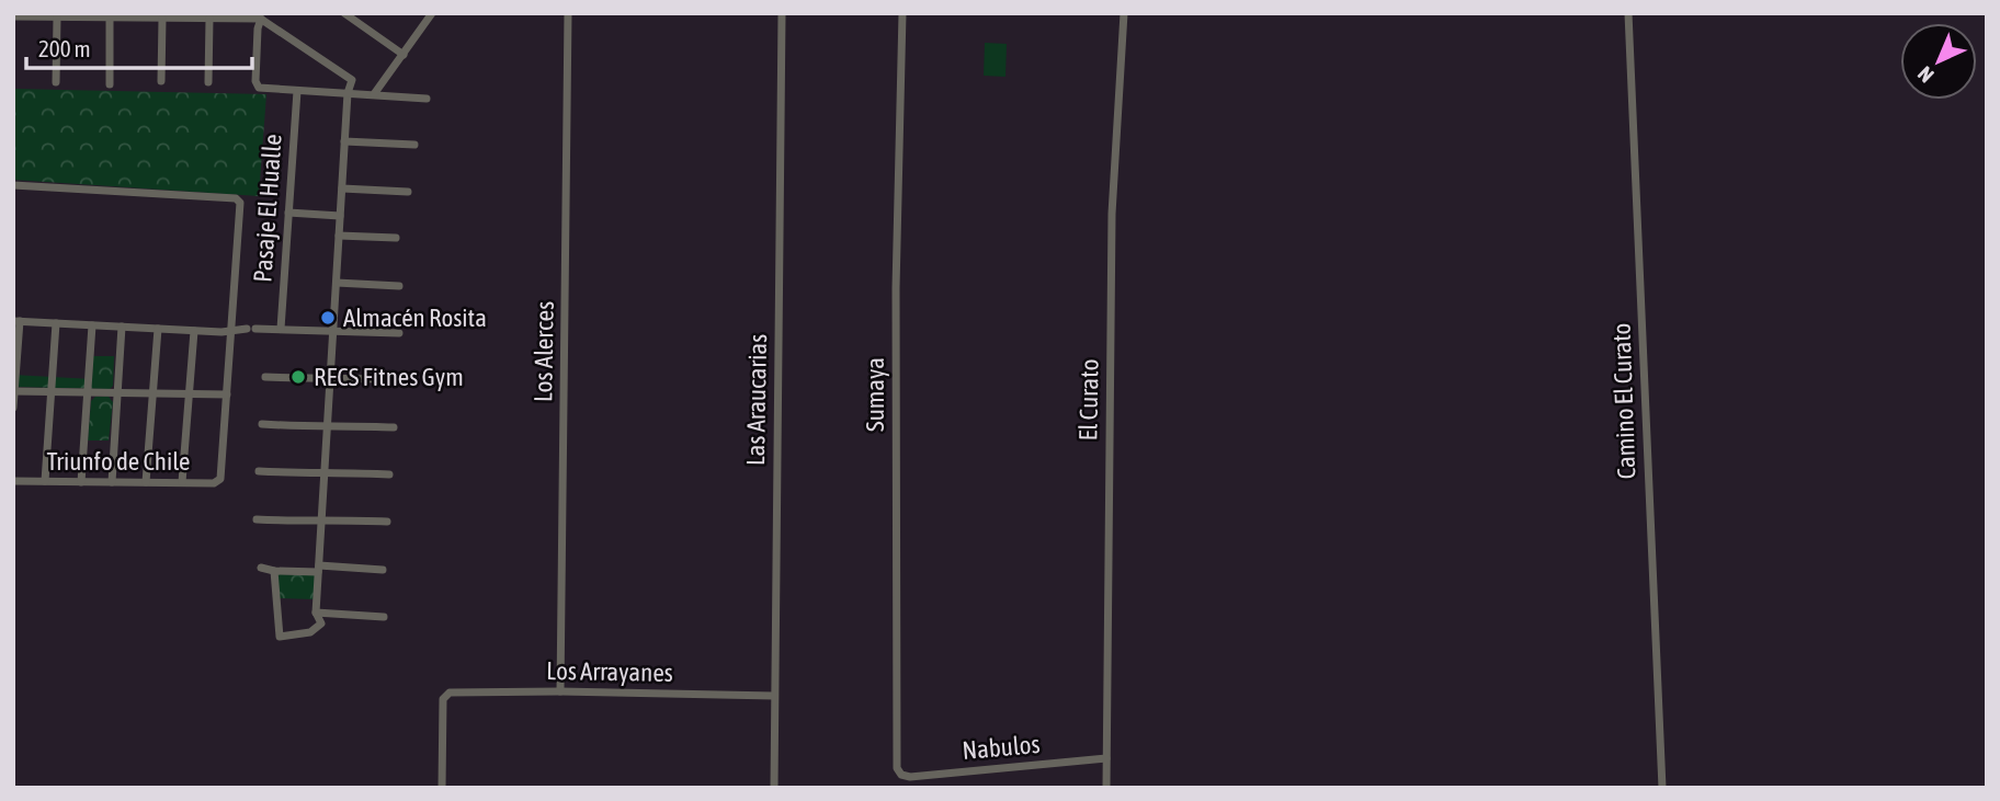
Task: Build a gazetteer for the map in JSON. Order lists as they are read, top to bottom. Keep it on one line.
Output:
{"streets":{"street":["Pasaje El Hualle","Los Alerces","Sumaya","Las Araucarias","El Curato","Camino El Curato","Triunfo de Chile","Los Arrayanes","Nabulos"]},"crossings":[["Los Alerces","Los Arrayanes"],["Sumaya","Nabulos"],["Las Araucarias","Los Arrayanes"],["El Curato","Nabulos"]],"places":["Almacén Rosita","RECS Fitnes Gym"],"scale_bar":"200 m","north":"bottom left"}
